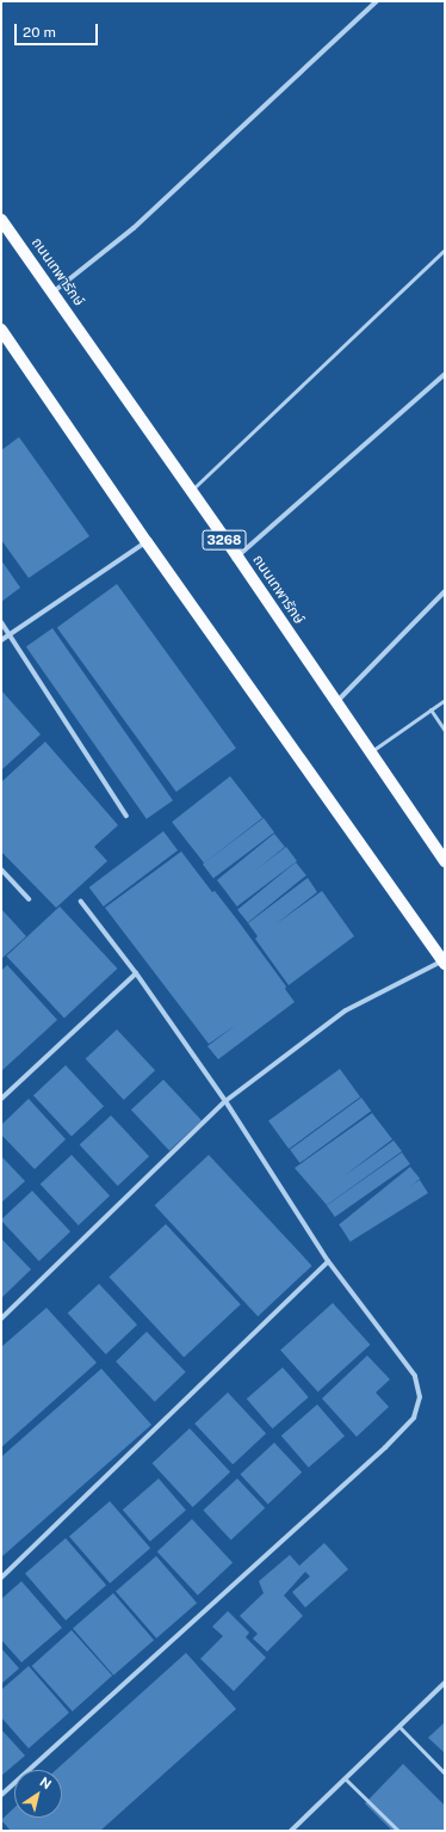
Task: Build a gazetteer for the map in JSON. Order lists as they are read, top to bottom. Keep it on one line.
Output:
{"streets":{"main road":["ถนนเทพารักษ์","3268"]},"scale_bar":"20 m","north":"top right"}
